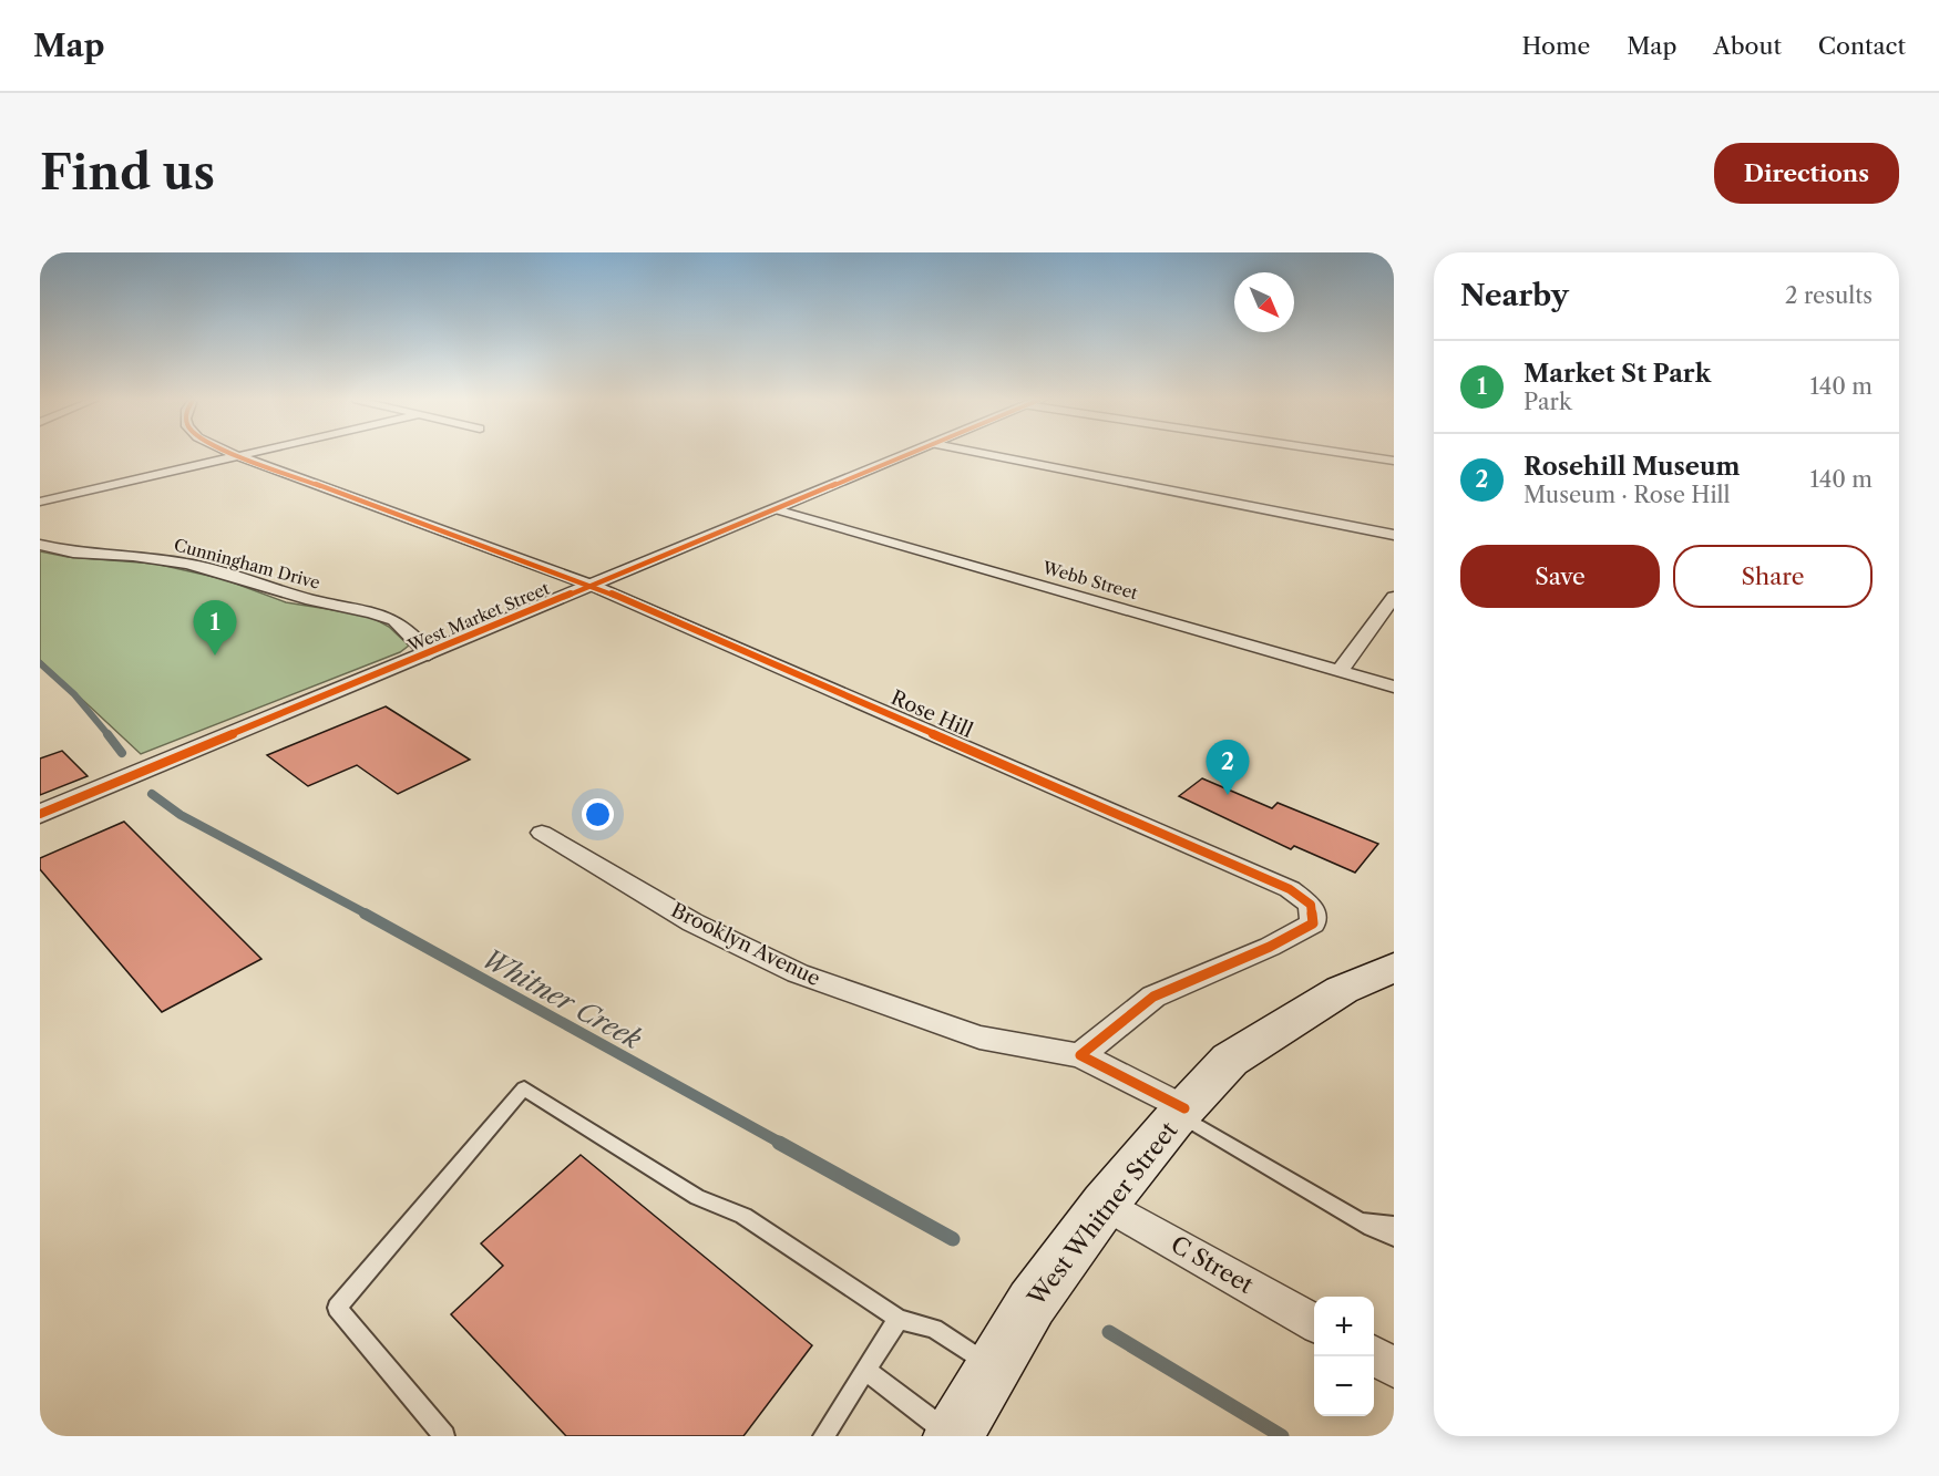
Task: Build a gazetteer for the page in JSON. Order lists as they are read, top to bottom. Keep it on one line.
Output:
{"streets":{"main road":["West Whitner Street"],"street":["Cunningham Drive","Webb Street","West Market Street","Rose Hill","Brooklyn Avenue","C Street"]},"crossings":[["Cunningham Drive","West Market Street"],["Webb Street","West Market Street"],["West Market Street","Rose Hill"],["Rose Hill","Brooklyn Avenue"],["West Whitner Street","C Street"]],"water":["Whitner Creek"],"north":"bottom right","page":{"header":"Map","nav":["Home","Map","About","Contact"],"buttons":["Directions",["Save","Share"]],"title":"Find us","heading":["Nearby","2 results"],"list":[{"mark":"1","name":"Market St Park","note":"Park","value":"140 m"},{"mark":"2","name":"Rosehill Museum","note":"Museum · Rose Hill","value":"140 m"}],"pins":["1","2"],"map_buttons":["+","−"]}}
